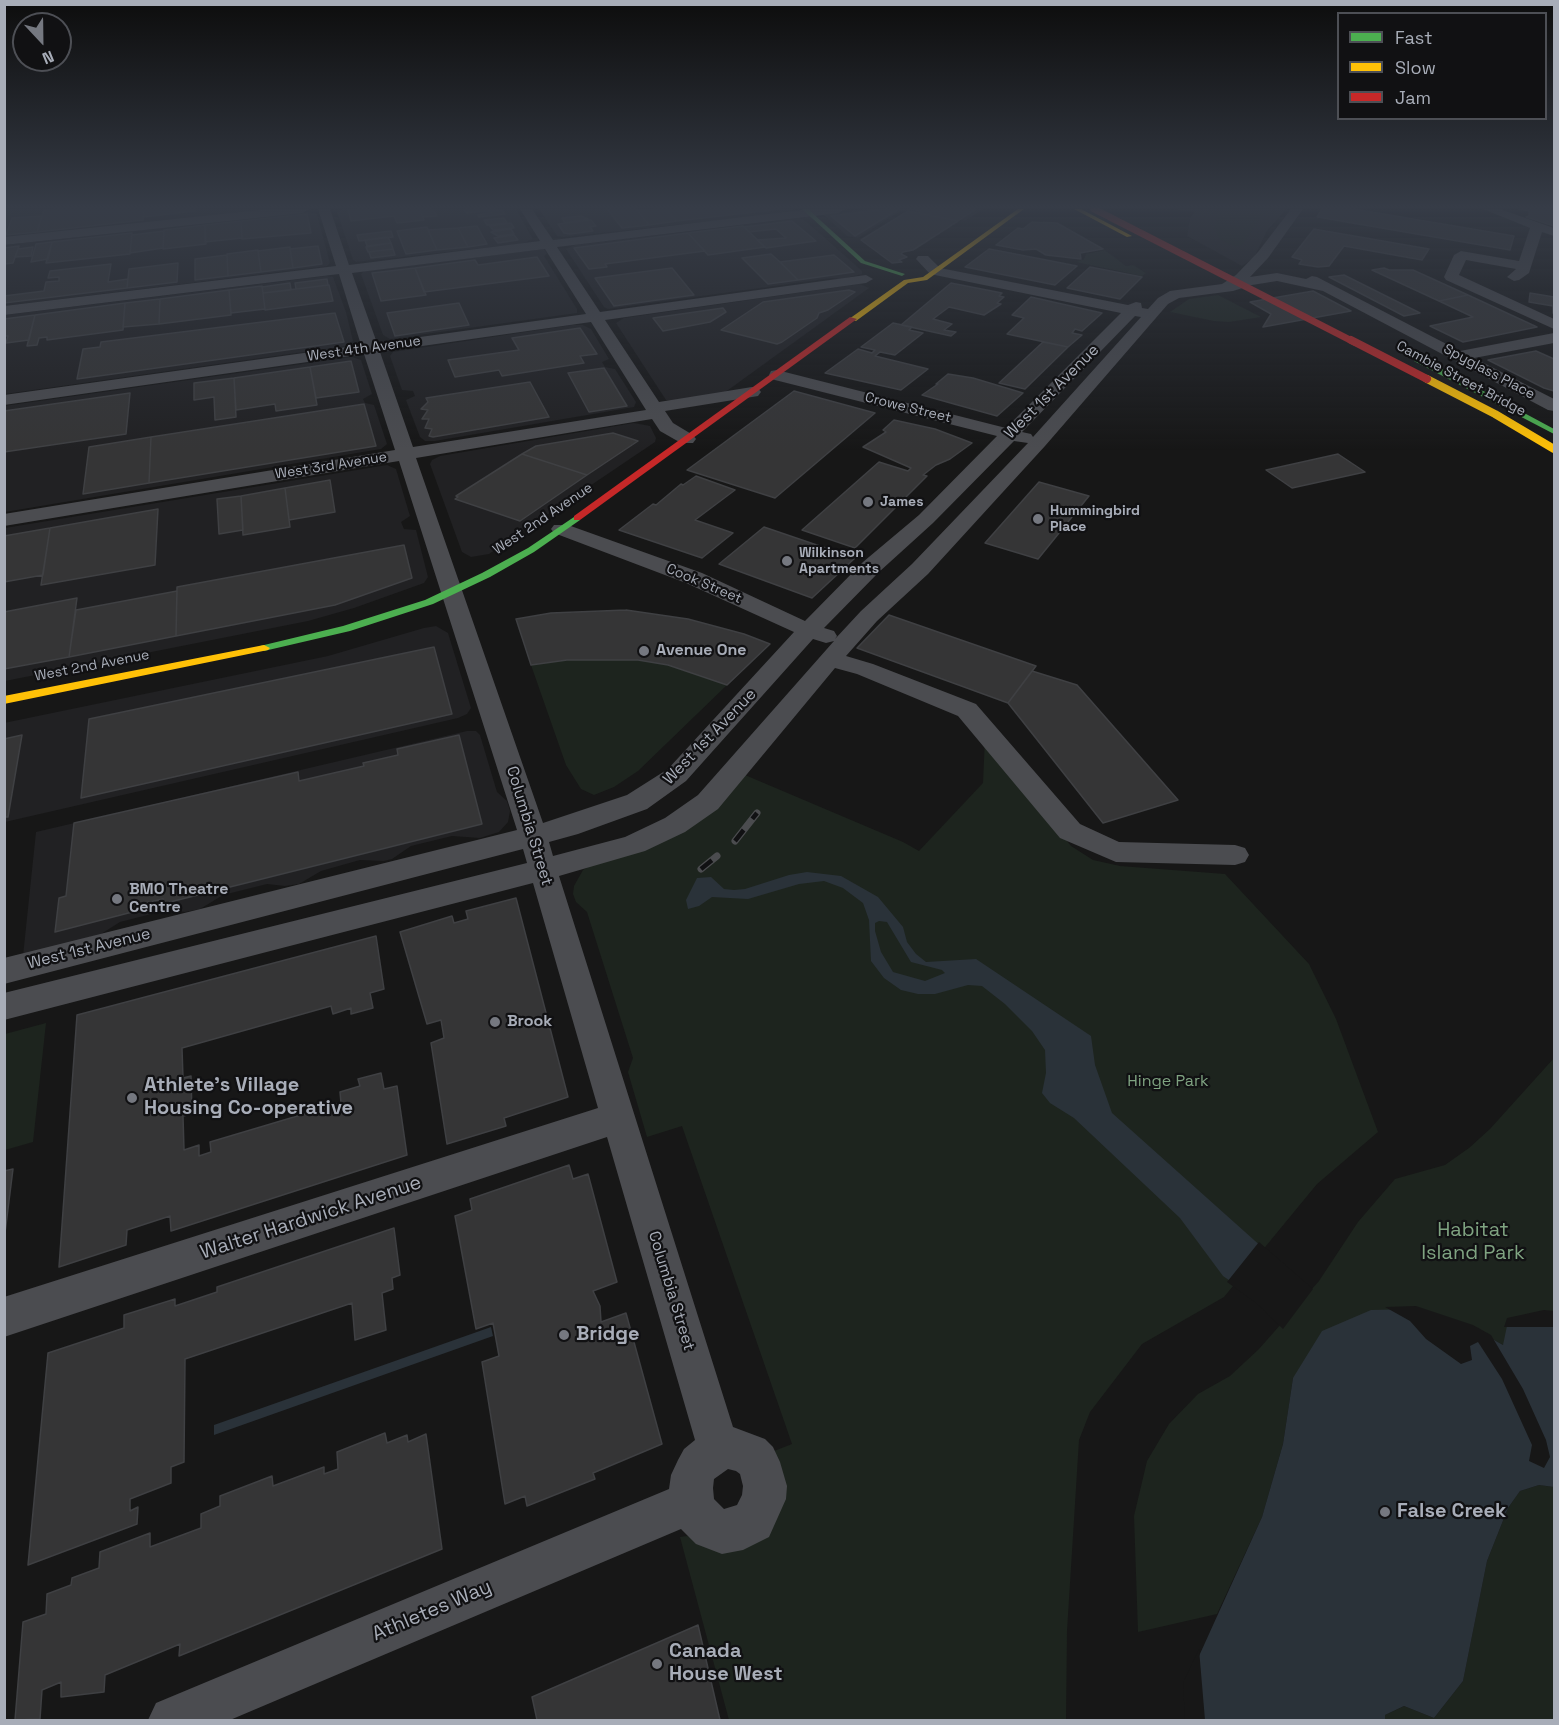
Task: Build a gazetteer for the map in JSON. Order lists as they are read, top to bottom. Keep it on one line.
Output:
{"streets":{"main road":["Cambie Street Bridge","West 2nd Avenue"],"street":["West 4th Avenue","Spyglass Place","West 1st Avenue","Crowe Street","West 3rd Avenue","Cook Street","Columbia Street","Walter Hardwick Avenue","Athletes Way"]},"crossings":[["West 4th Avenue","Columbia Street"],["West 1st Avenue","Crowe Street"],["West 1st Avenue","Cook Street"],["West 1st Avenue","Columbia Street"],["Crowe Street","West 2nd Avenue"],["West 3rd Avenue","West 2nd Avenue"],["West 3rd Avenue","Columbia Street"],["West 2nd Avenue","Cook Street"],["West 2nd Avenue","Columbia Street"],["Columbia Street","Walter Hardwick Avenue"],["Columbia Street","Athletes Way"]],"parks":["Hinge Park","Habitat Island Park"],"places":["James","Hummingbird Place","Wilkinson Apartments","Avenue One","BMO Theatre Centre","Brook","Athlete's Village Housing Co-operative","Bridge","False Creek","Canada House West"],"legend":["Fast","Slow","Jam"],"north":"bottom"}
